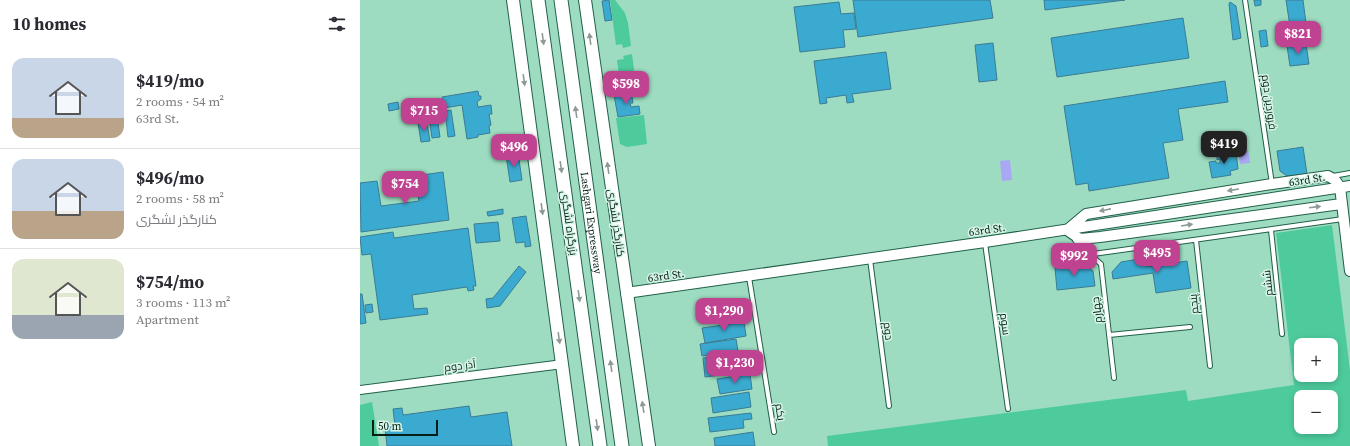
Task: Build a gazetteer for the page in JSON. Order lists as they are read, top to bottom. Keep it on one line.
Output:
{"streets":{"highway":["بزرگراه لشگری","Lashgari Expressway"],"main road":["کنارگذر لشگری"],"street":["63rd St.","آذر دوم"],"lane":["فروردین دوم","ششم","پنجم","چهارم","سوم","دوم","یکم"]},"crossings":[["63rd St.","کنارگذر لشگری"],["63rd St.","چهارم"],["63rd St.","سوم"],["63rd St.","دوم"],["63rd St.","یکم"]],"one_way":["بزرگراه لشگری","Lashgari Expressway"],"scale_bar":"50 m","page":{"heading":"10 homes","price":["$821","$598","$715","$419","$496","$754","$495","$992","$1,290","$1,230"],"list":[{"name":"$419/mo","note":"2 rooms · 54 m² · 63rd St."},{"name":"$496/mo","note":"2 rooms · 58 m² · کنارگذر لشگری"},{"name":"$754/mo","note":"3 rooms · 113 m² · Apartment"}],"map_buttons":["+","−"],"scale":"50 m"}}
